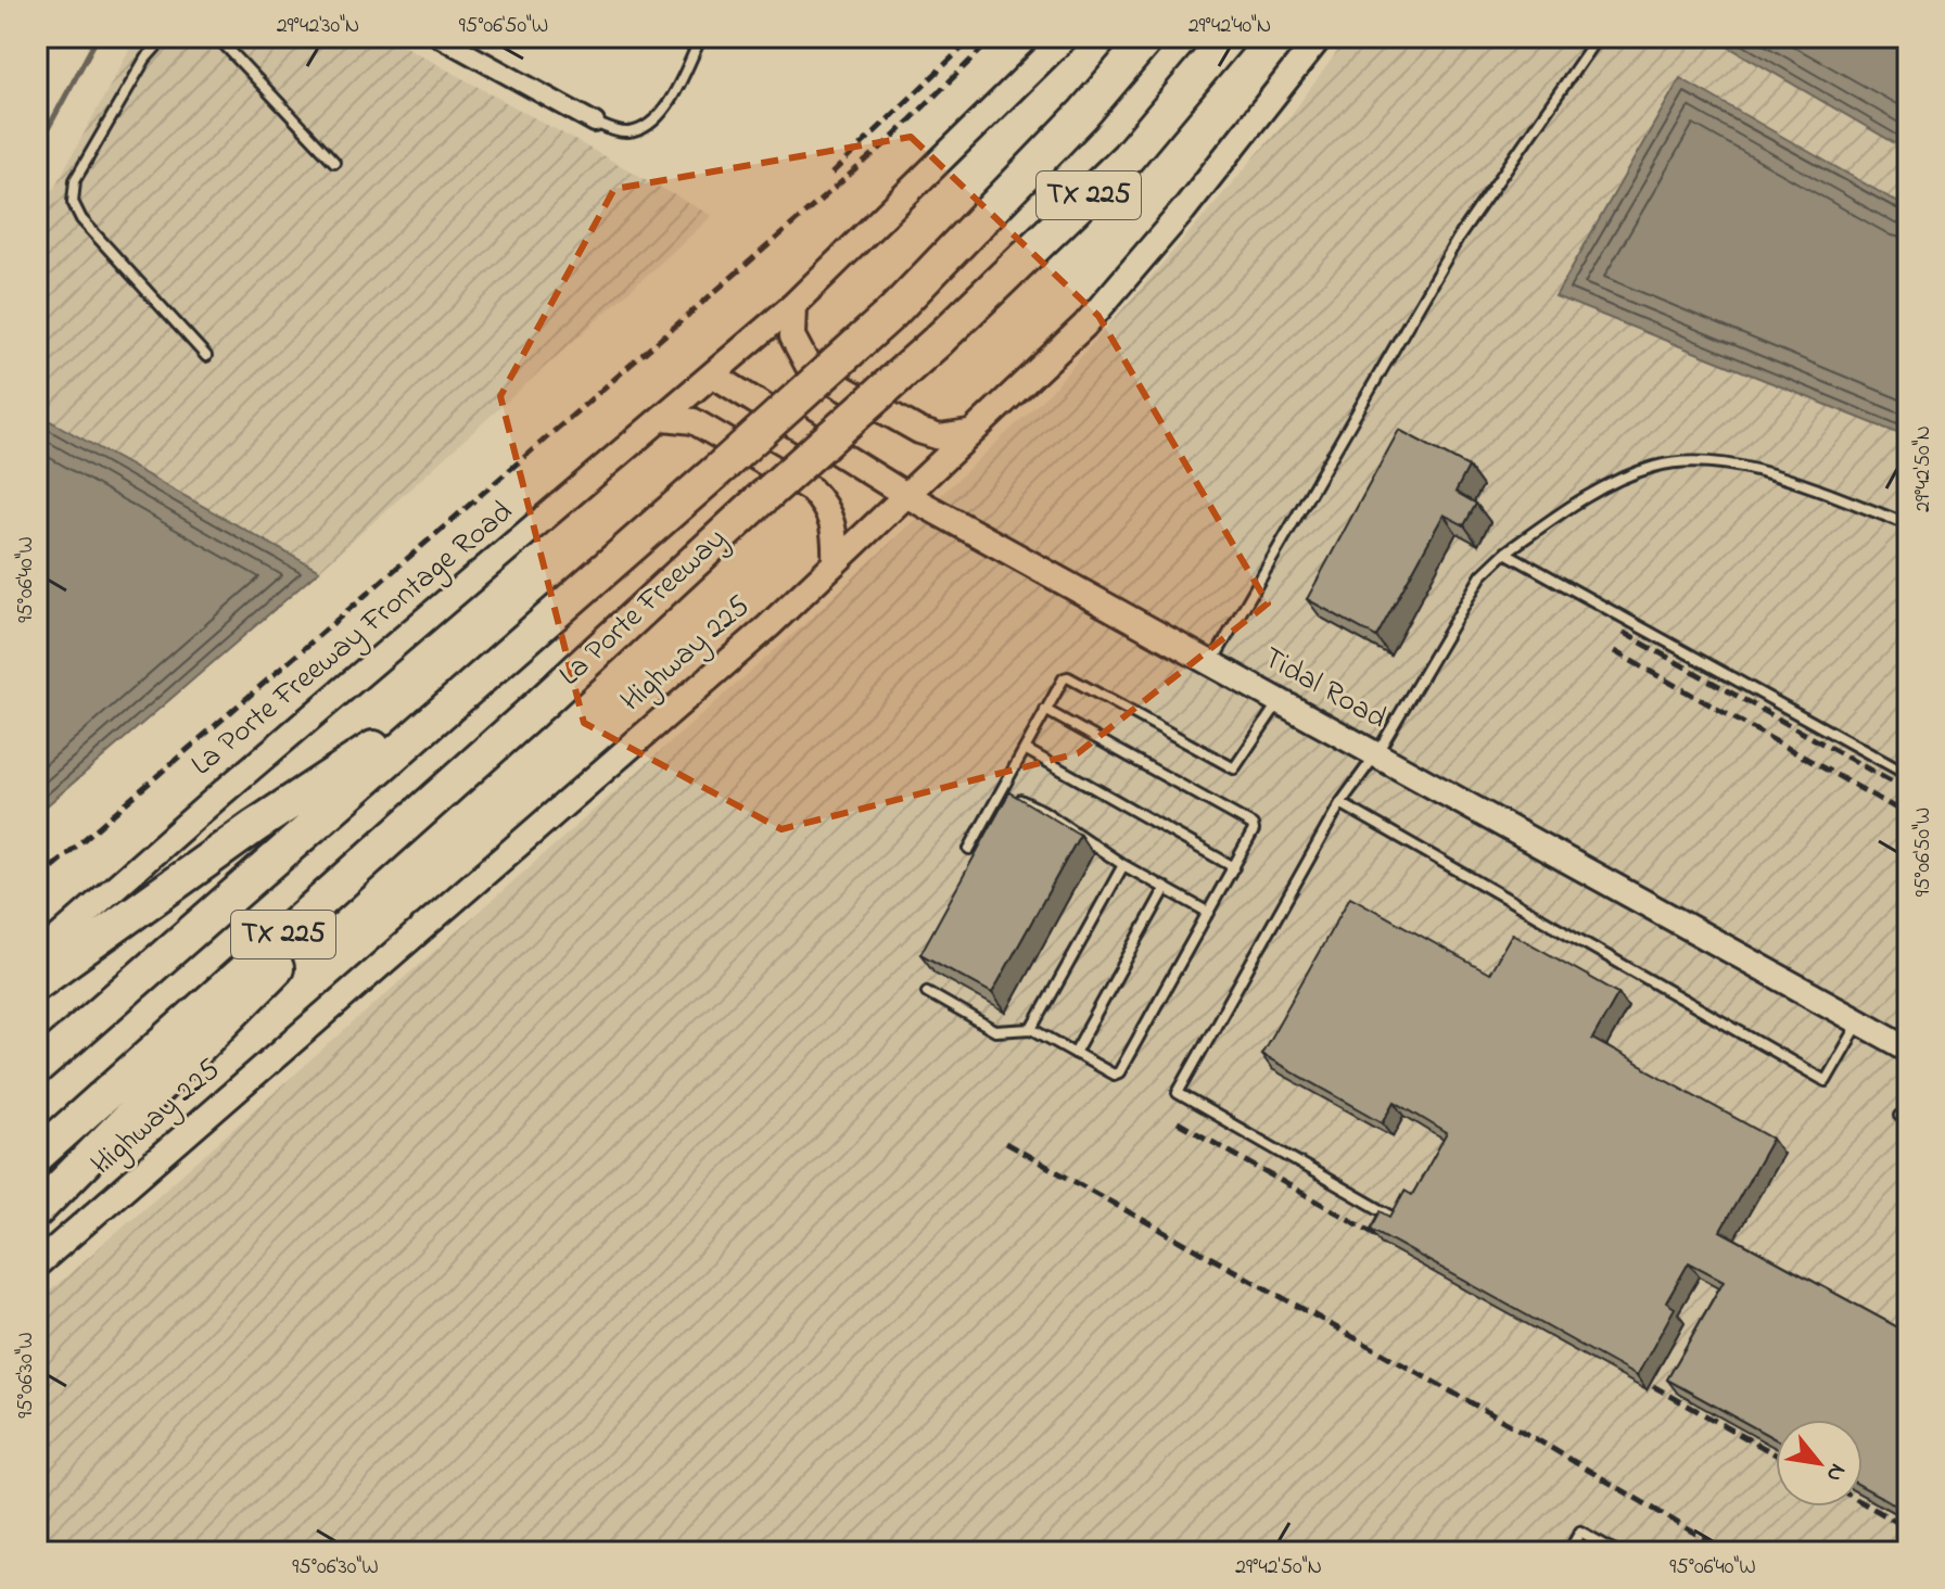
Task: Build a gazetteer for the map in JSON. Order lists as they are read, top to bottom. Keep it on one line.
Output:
{"streets":{"highway":["TX 225","La Porte Freeway"],"main road":["La Porte Freeway Frontage Road","Highway 225","Tidal Road"]},"crossings":[["La Porte Freeway Frontage Road","Tidal Road"],["Highway 225","Tidal Road"]],"north":"bottom right","coordinates":["29°42'30\"N","95°06'50\"W","29°42'40\"N","29°42'50\"N","95°06'40\"W","95°06'30\"W"]}
